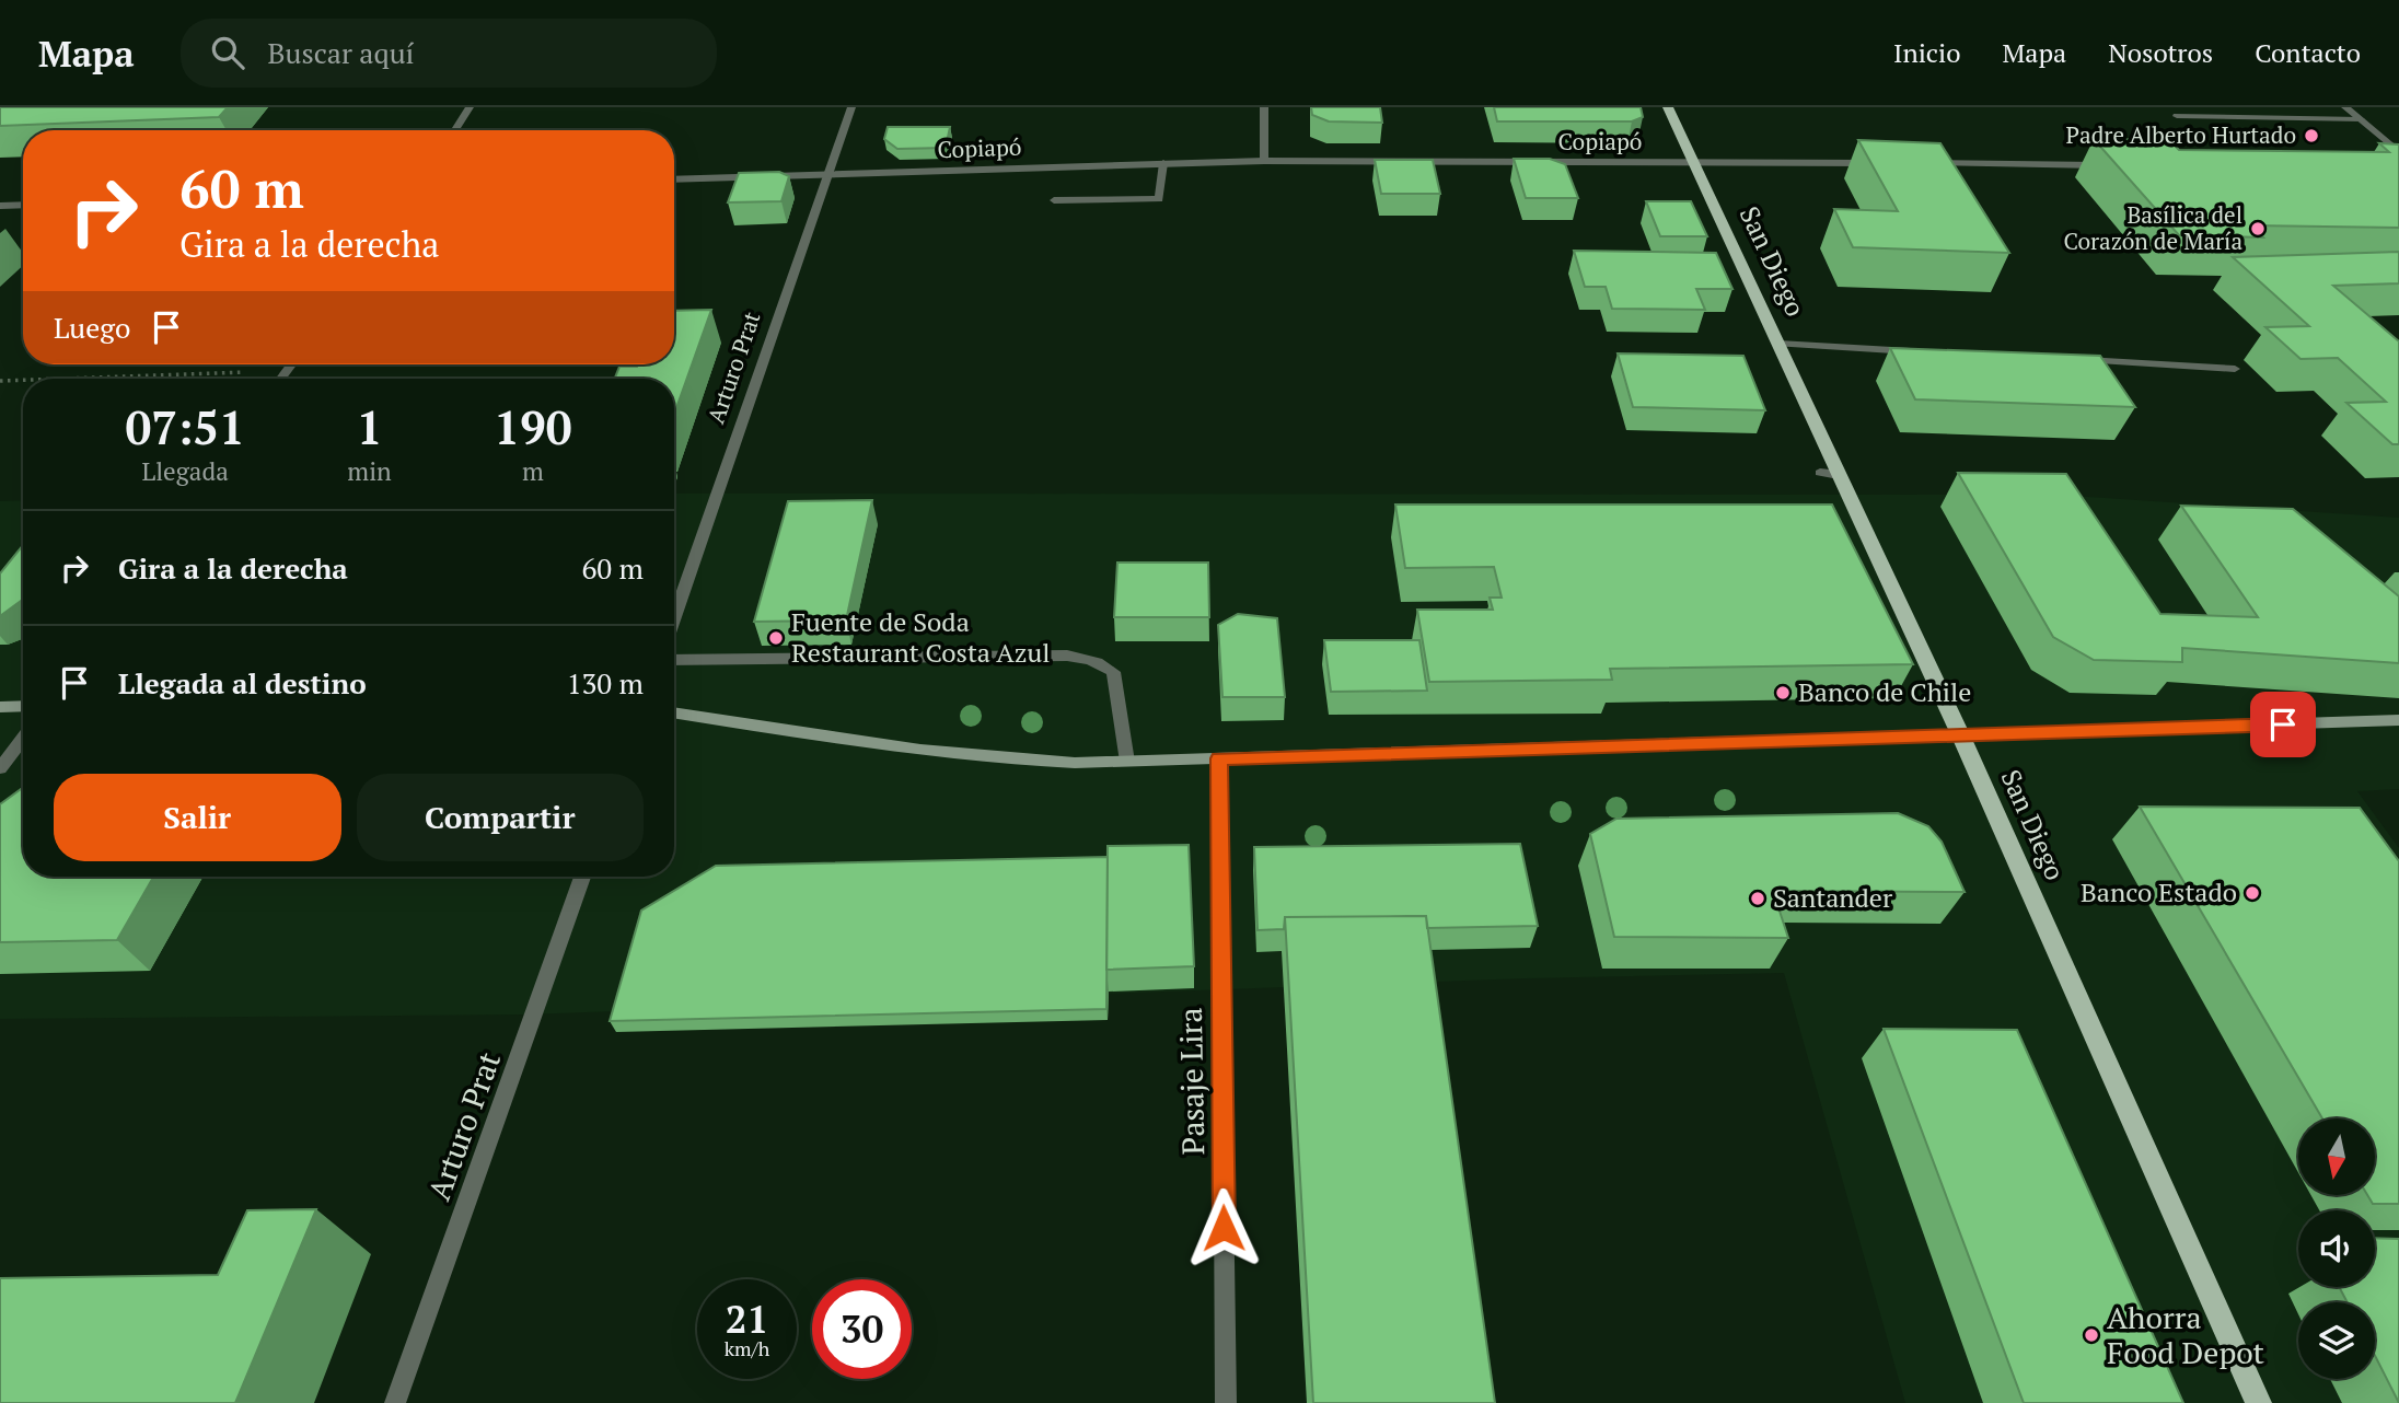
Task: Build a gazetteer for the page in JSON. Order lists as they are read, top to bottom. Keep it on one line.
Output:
{"streets":{"main road":["San Diego"],"street":["Copiapó","Arturo Prat","Pasaje Lira"]},"crossings":[["Copiapó","San Diego"],["Copiapó","Arturo Prat"]],"places":["Padre Alberto Hurtado","Basílica del Corazón de María","Fuente de Soda Restaurant Costa Azul","Banco de Chile","Banco Estado","Santander","Ahorra Food Depot"],"north":"bottom","page":{"header":"Mapa","search":"Buscar aquí","nav":["Inicio","Mapa","Nosotros","Contacto"],"turn":["60 m","Gira a la derecha"],"then":"Luego","eta":["07:51","Llegada","1","min","190","m"],"list":[{"name":"Gira a la derecha","value":"60 m"},{"name":"Llegada al destino","value":"130 m"}],"buttons":["Salir","Compartir"],"speed":"21 km/h","limit":"30"}}
